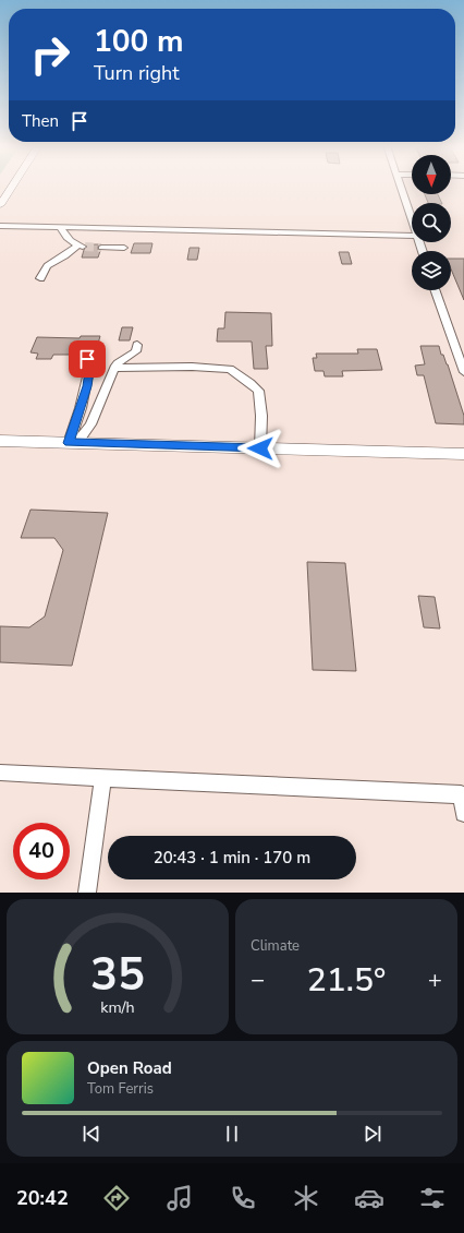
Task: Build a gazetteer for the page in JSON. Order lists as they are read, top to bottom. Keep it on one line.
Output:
{"north":"bottom","page":{"turn":["100 m","Turn right"],"then":"Then","limit":"40","trip":"20:43 · 1 min · 170 m","tile":"Climate","heat":["−","21.5°","+"],"song":["Open Road","Tom Ferris"],"tabs":"20:42","gauge":["35","km/h"]}}
